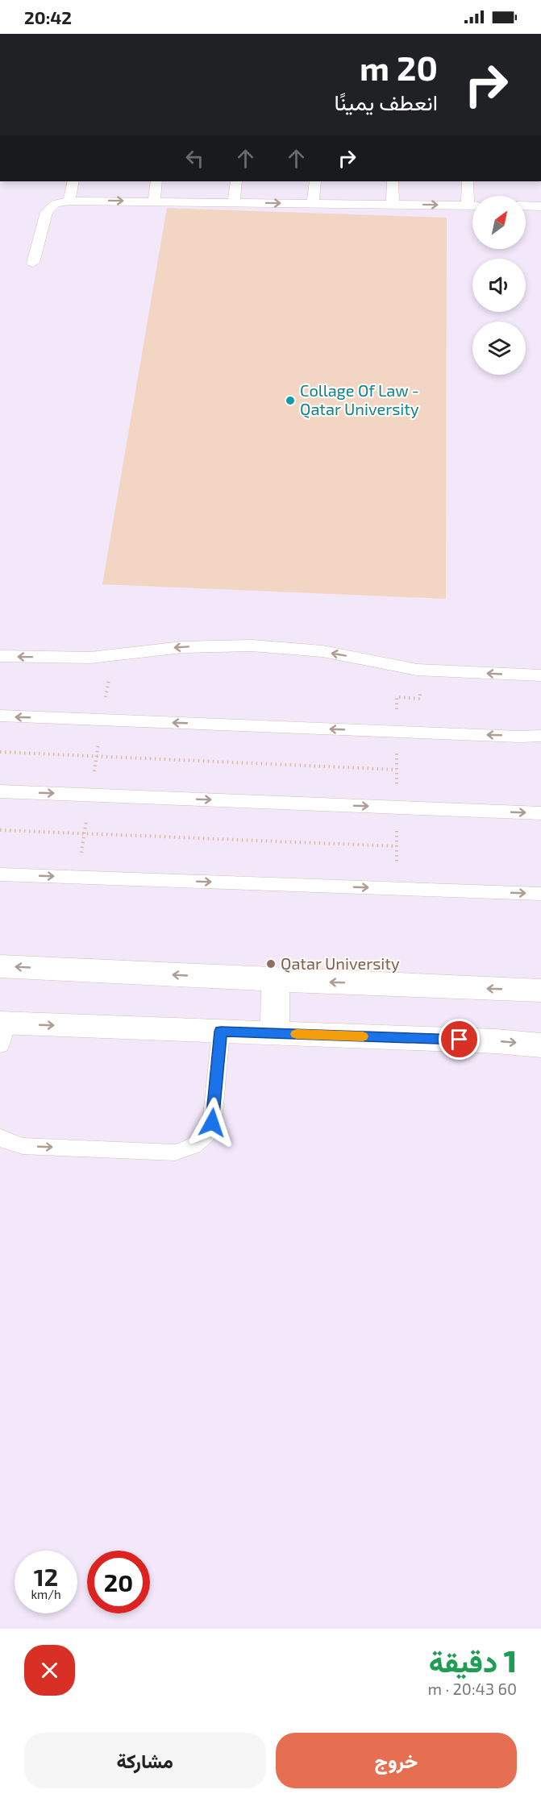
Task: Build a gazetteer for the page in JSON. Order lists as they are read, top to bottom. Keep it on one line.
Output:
{"places":["Collage Of Law - Qatar University","Qatar University"],"north":"top right","page":{"status":"20:42","turn":["20 m","انعطف يمينًا"],"speed":"12 km/h","limit":"20","heading":["1 دقيقة","60 m · 20:43"],"buttons":["خروج","مشاركة"]}}
